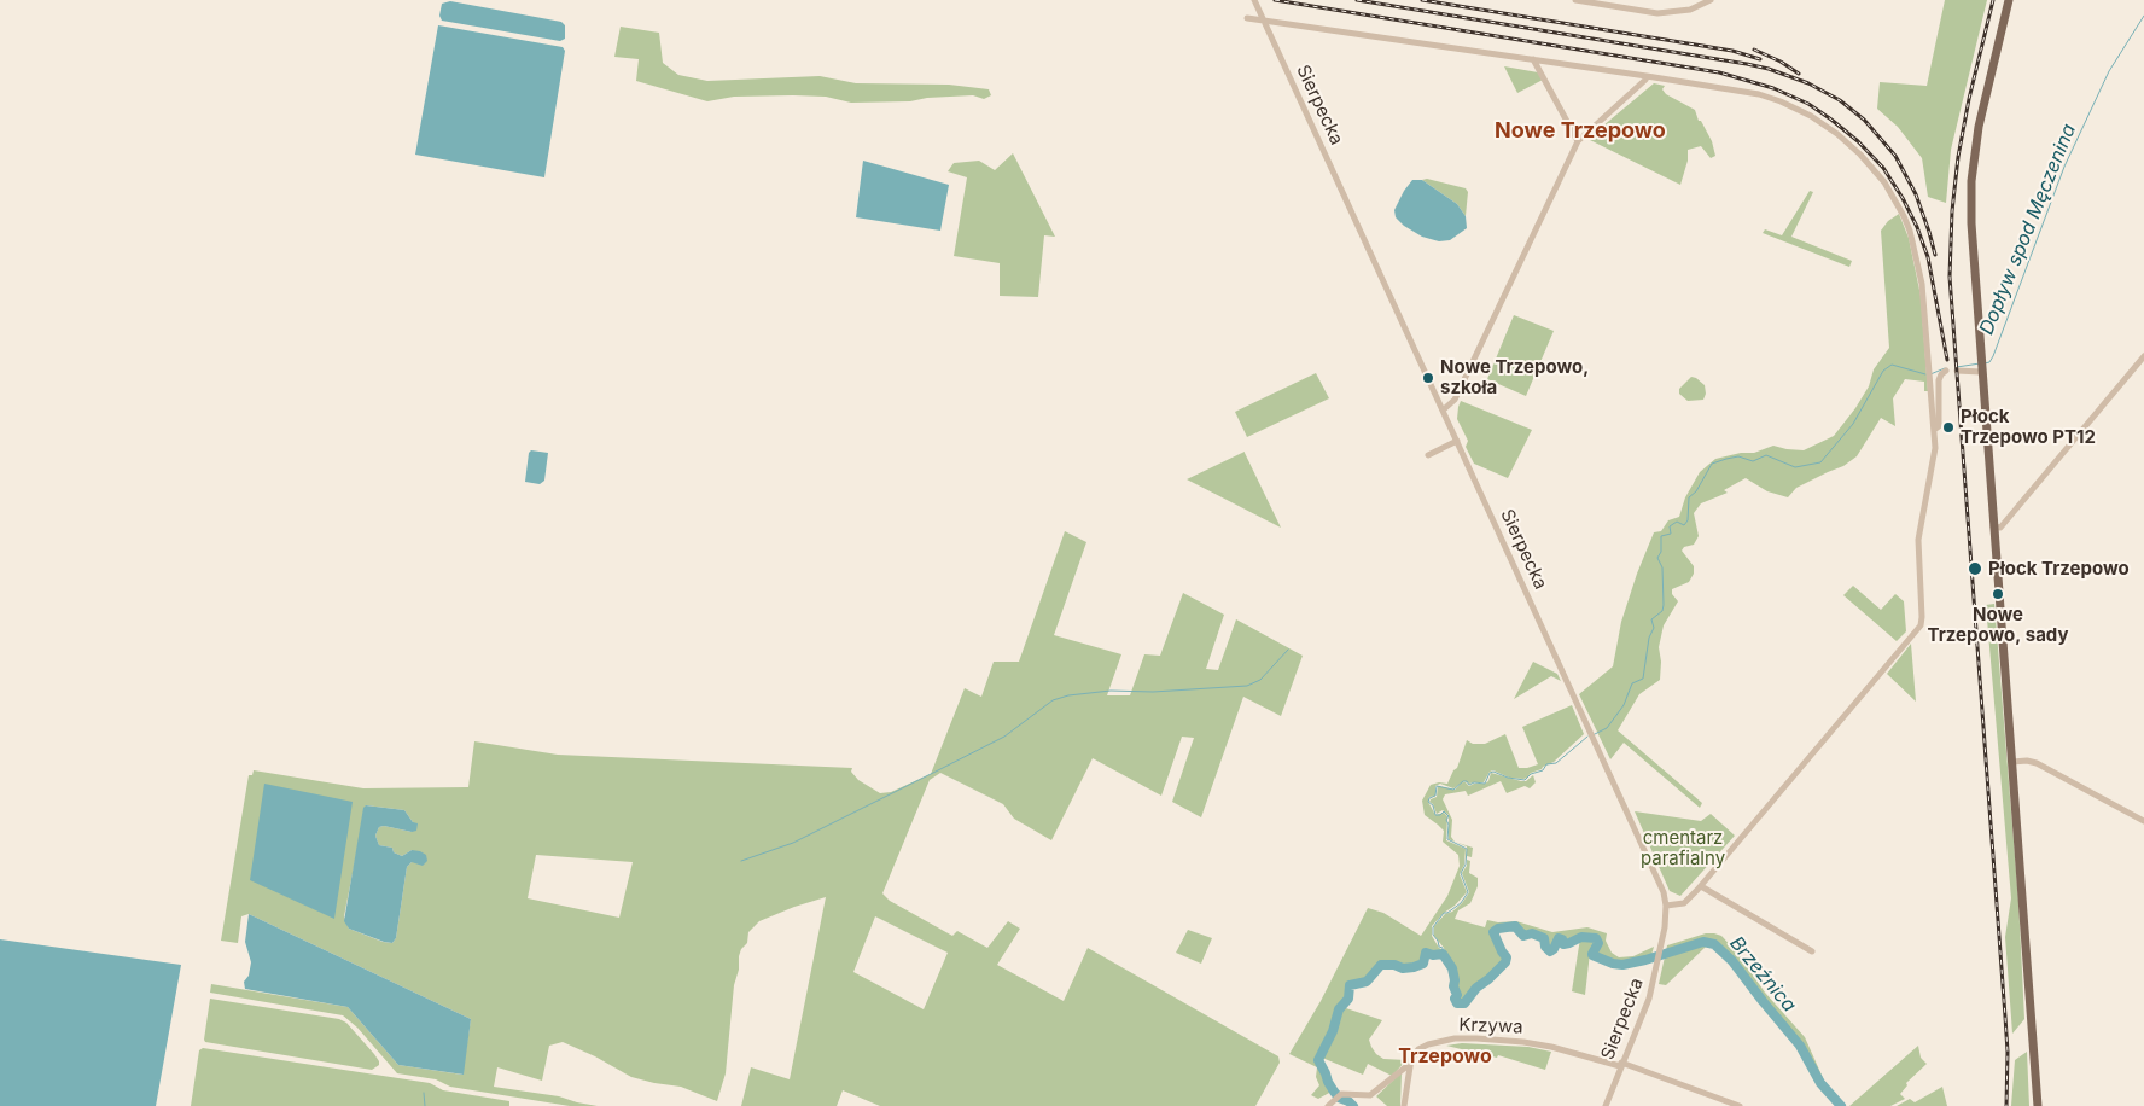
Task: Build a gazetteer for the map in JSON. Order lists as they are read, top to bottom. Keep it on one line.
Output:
{"streets":{"street":["Sierpecka","Krzywa"]},"crossings":[["Sierpecka","Krzywa"]],"districts":["Nowe Trzepowo","Trzepowo"],"water":["Dopływ spod Męczenina","Brzeźnica"],"parks":["cmentarz parafialny"],"places":["Nowe Trzepowo, szkoła","Płock Trzepowo PT12","Płock Trzepowo","Nowe Trzepowo, sady"]}
